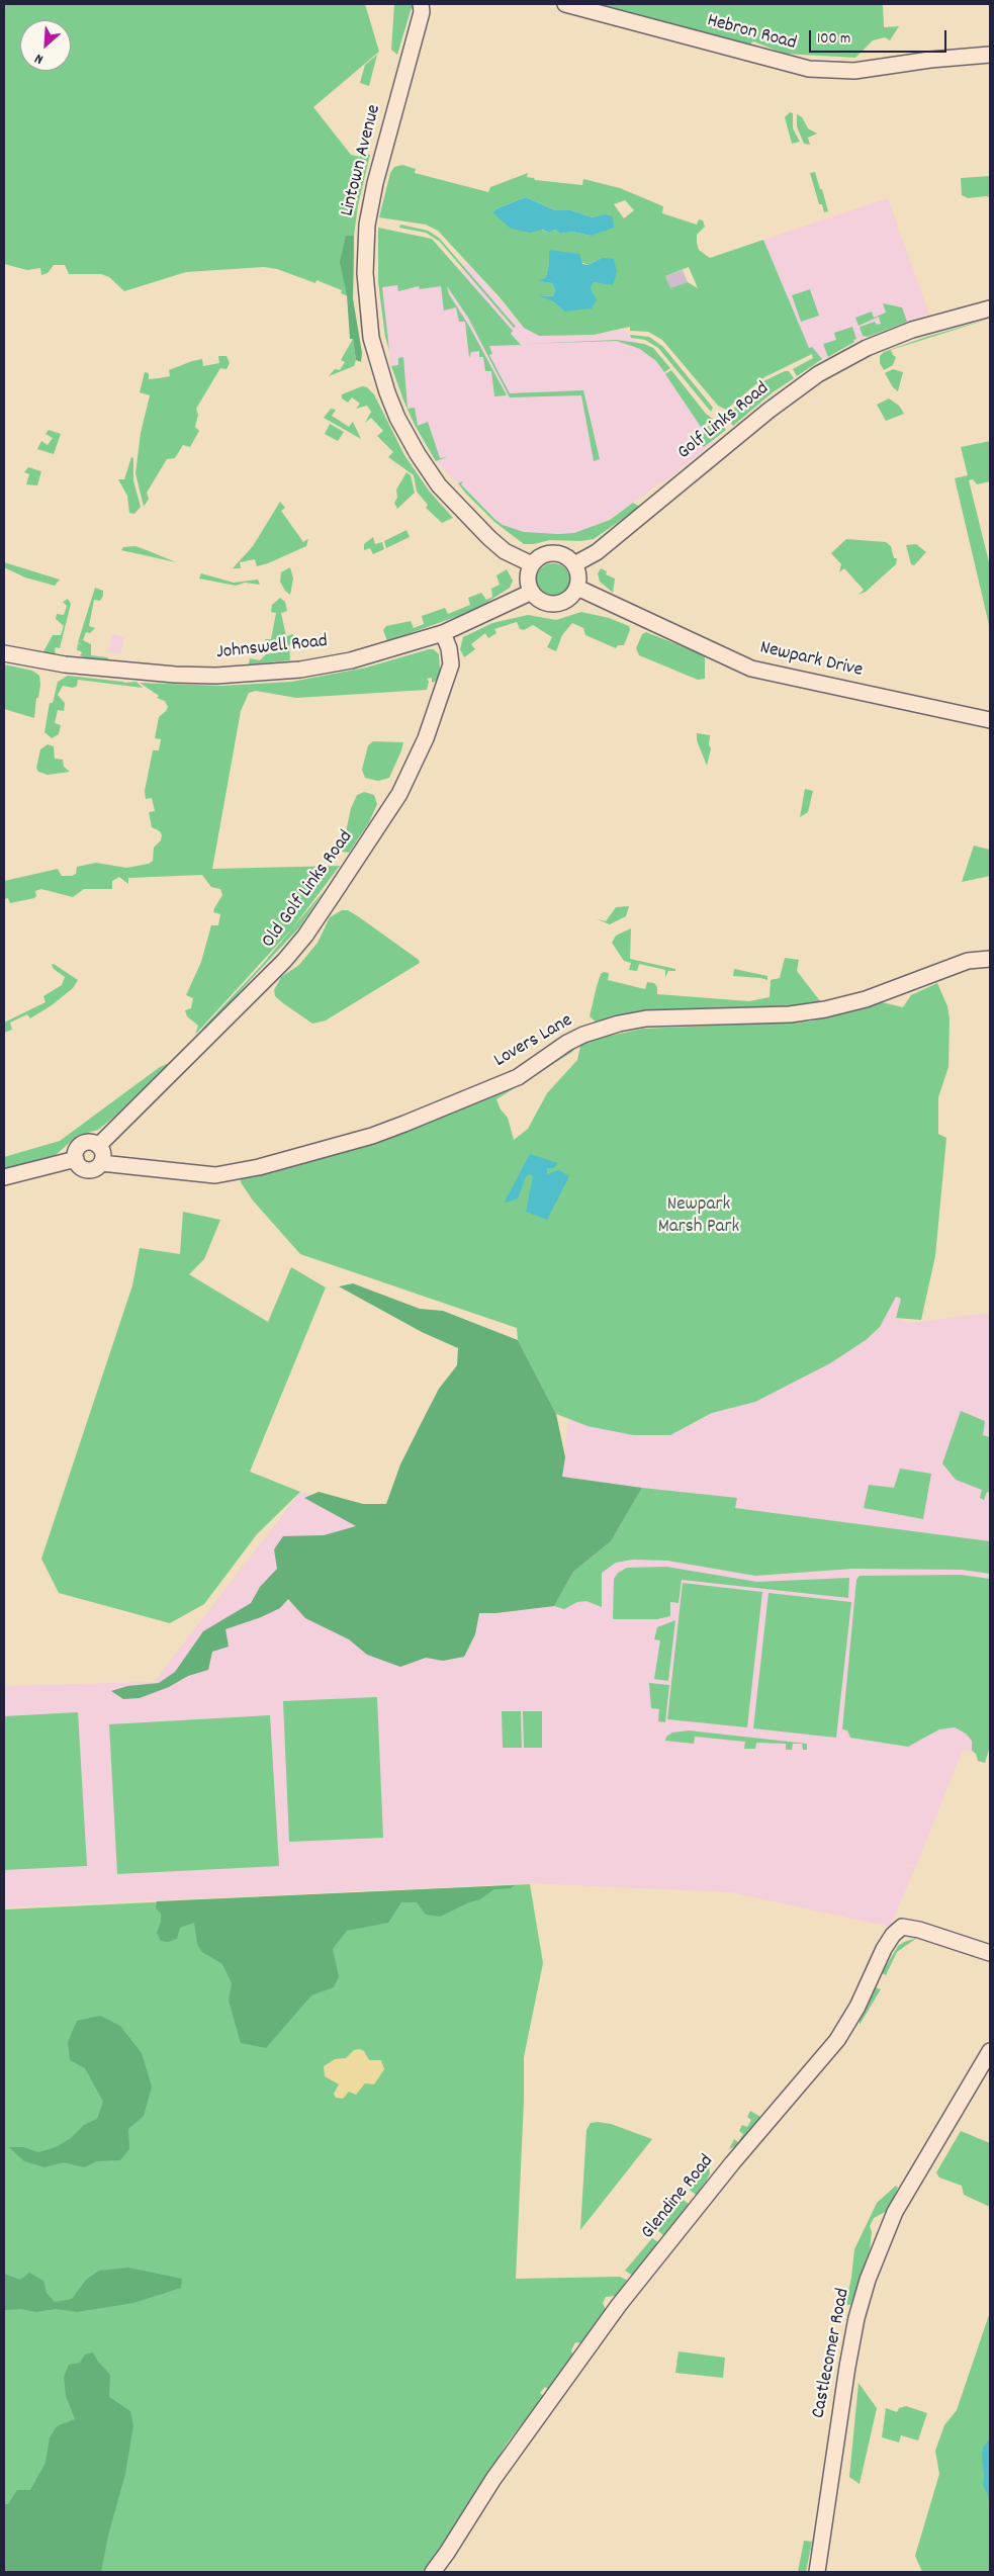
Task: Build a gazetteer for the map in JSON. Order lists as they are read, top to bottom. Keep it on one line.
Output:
{"streets":{"street":["Hebron Road","Lintown Avenue","Golf Links Road","Johnswell Road","Newpark Drive","Old Golf Links Road","Lovers Lane","Glendine Road","Castlecomer Road"]},"crossings":[["Lintown Avenue","Golf Links Road"],["Lintown Avenue","Johnswell Road"],["Lintown Avenue","Newpark Drive"],["Golf Links Road","Johnswell Road"],["Golf Links Road","Newpark Drive"],["Johnswell Road","Newpark Drive"],["Johnswell Road","Old Golf Links Road"],["Old Golf Links Road","Lovers Lane"]],"parks":["Newpark Marsh Park"],"scale_bar":"100 m","north":"bottom left"}
